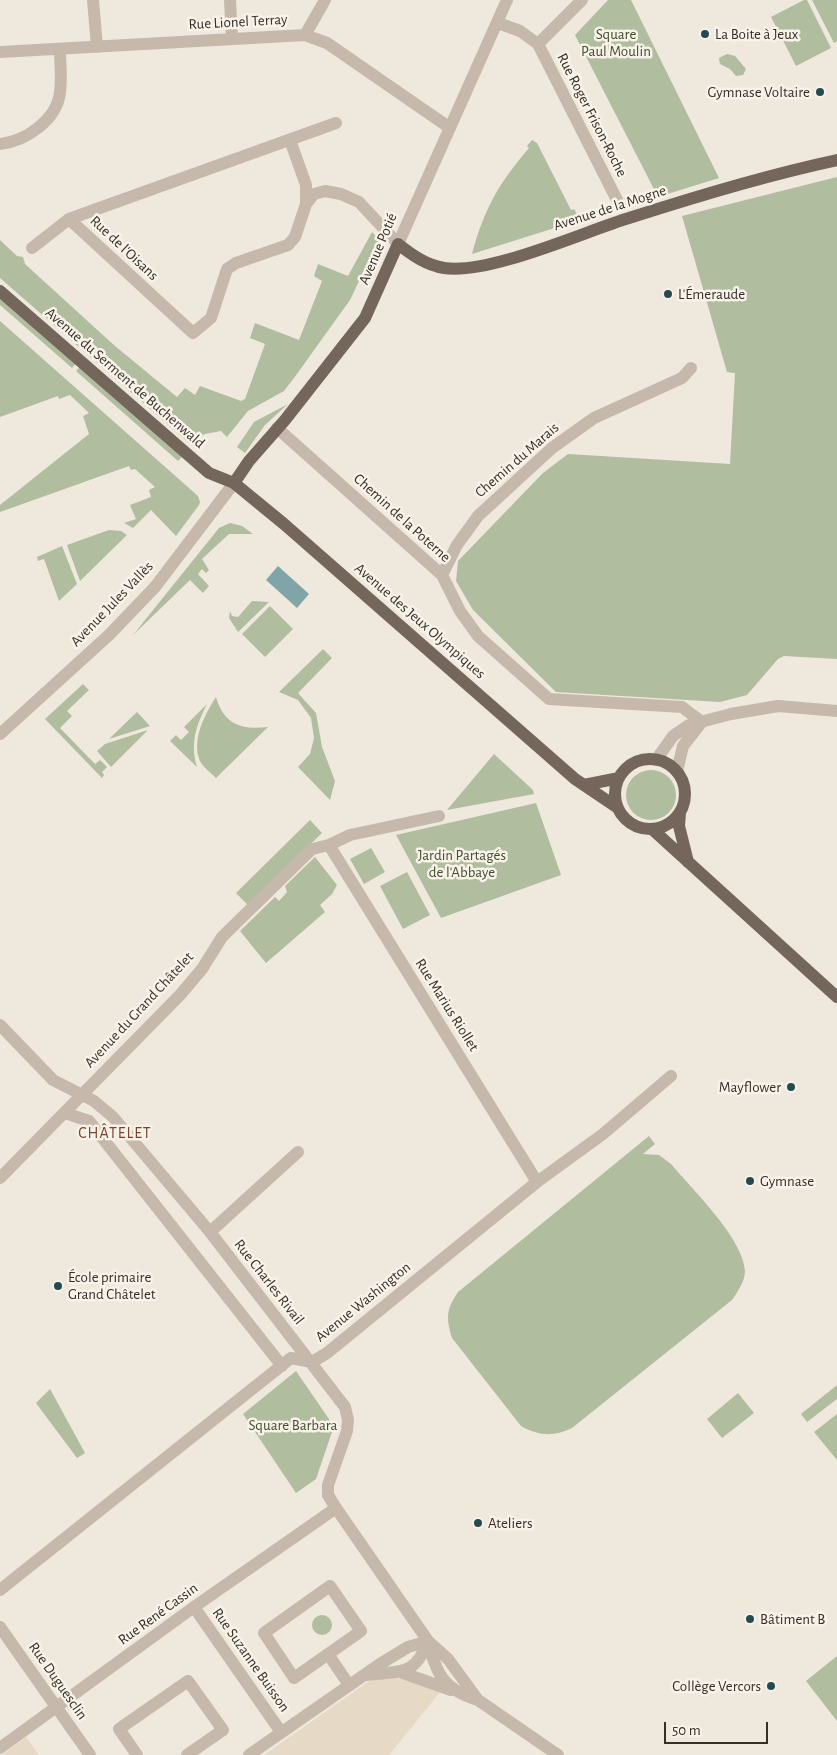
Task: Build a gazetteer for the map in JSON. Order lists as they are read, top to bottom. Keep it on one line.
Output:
{"streets":{"main road":["Avenue de la Mogne","Avenue Potié","Avenue du Serment de Buchenwald","Avenue des Jeux Olympiques"],"street":["Rue Lionel Terray","Rue Roger Frison-Roche","Rue de l'Oisans","Chemin du Marais","Chemin de la Poterne","Avenue Jules Vallès","Rue Marius Riollet","Avenue du Grand Châtelet","Rue Charles Rivail","Avenue Washington","Rue René Cassin","Rue Suzanne Buisson","Rue Duguesclin"]},"crossings":[["Rue Lionel Terray","Avenue Potié"],["Avenue de la Mogne","Avenue Potié"],["Avenue Potié","Avenue du Serment de Buchenwald"],["Avenue Potié","Chemin de la Poterne"],["Avenue Potié","Avenue Jules Vallès"],["Avenue Potié","Avenue des Jeux Olympiques"],["Avenue du Serment de Buchenwald","Avenue Jules Vallès"],["Avenue du Serment de Buchenwald","Avenue des Jeux Olympiques"],["Chemin du Marais","Chemin de la Poterne"],["Avenue Jules Vallès","Avenue des Jeux Olympiques"],["Rue Marius Riollet","Avenue du Grand Châtelet"],["Rue Marius Riollet","Avenue Washington"],["Avenue du Grand Châtelet","Rue Charles Rivail"],["Rue Charles Rivail","Avenue Washington"],["Rue Charles Rivail","Rue René Cassin"],["Rue René Cassin","Rue Suzanne Buisson"],["Rue René Cassin","Rue Duguesclin"]],"districts":["CHÂTELET"],"parks":["Square Paul Moulin","Jardin Partagés de l'Abbaye","Square Barbara"],"places":["La Boite à Jeux","Gymnase Voltaire","L'Émeraude","Mayflower","Gymnase","École primaire Grand Châtelet","Ateliers","Bâtiment B","Collège Vercors"],"scale_bar":"50 m"}
